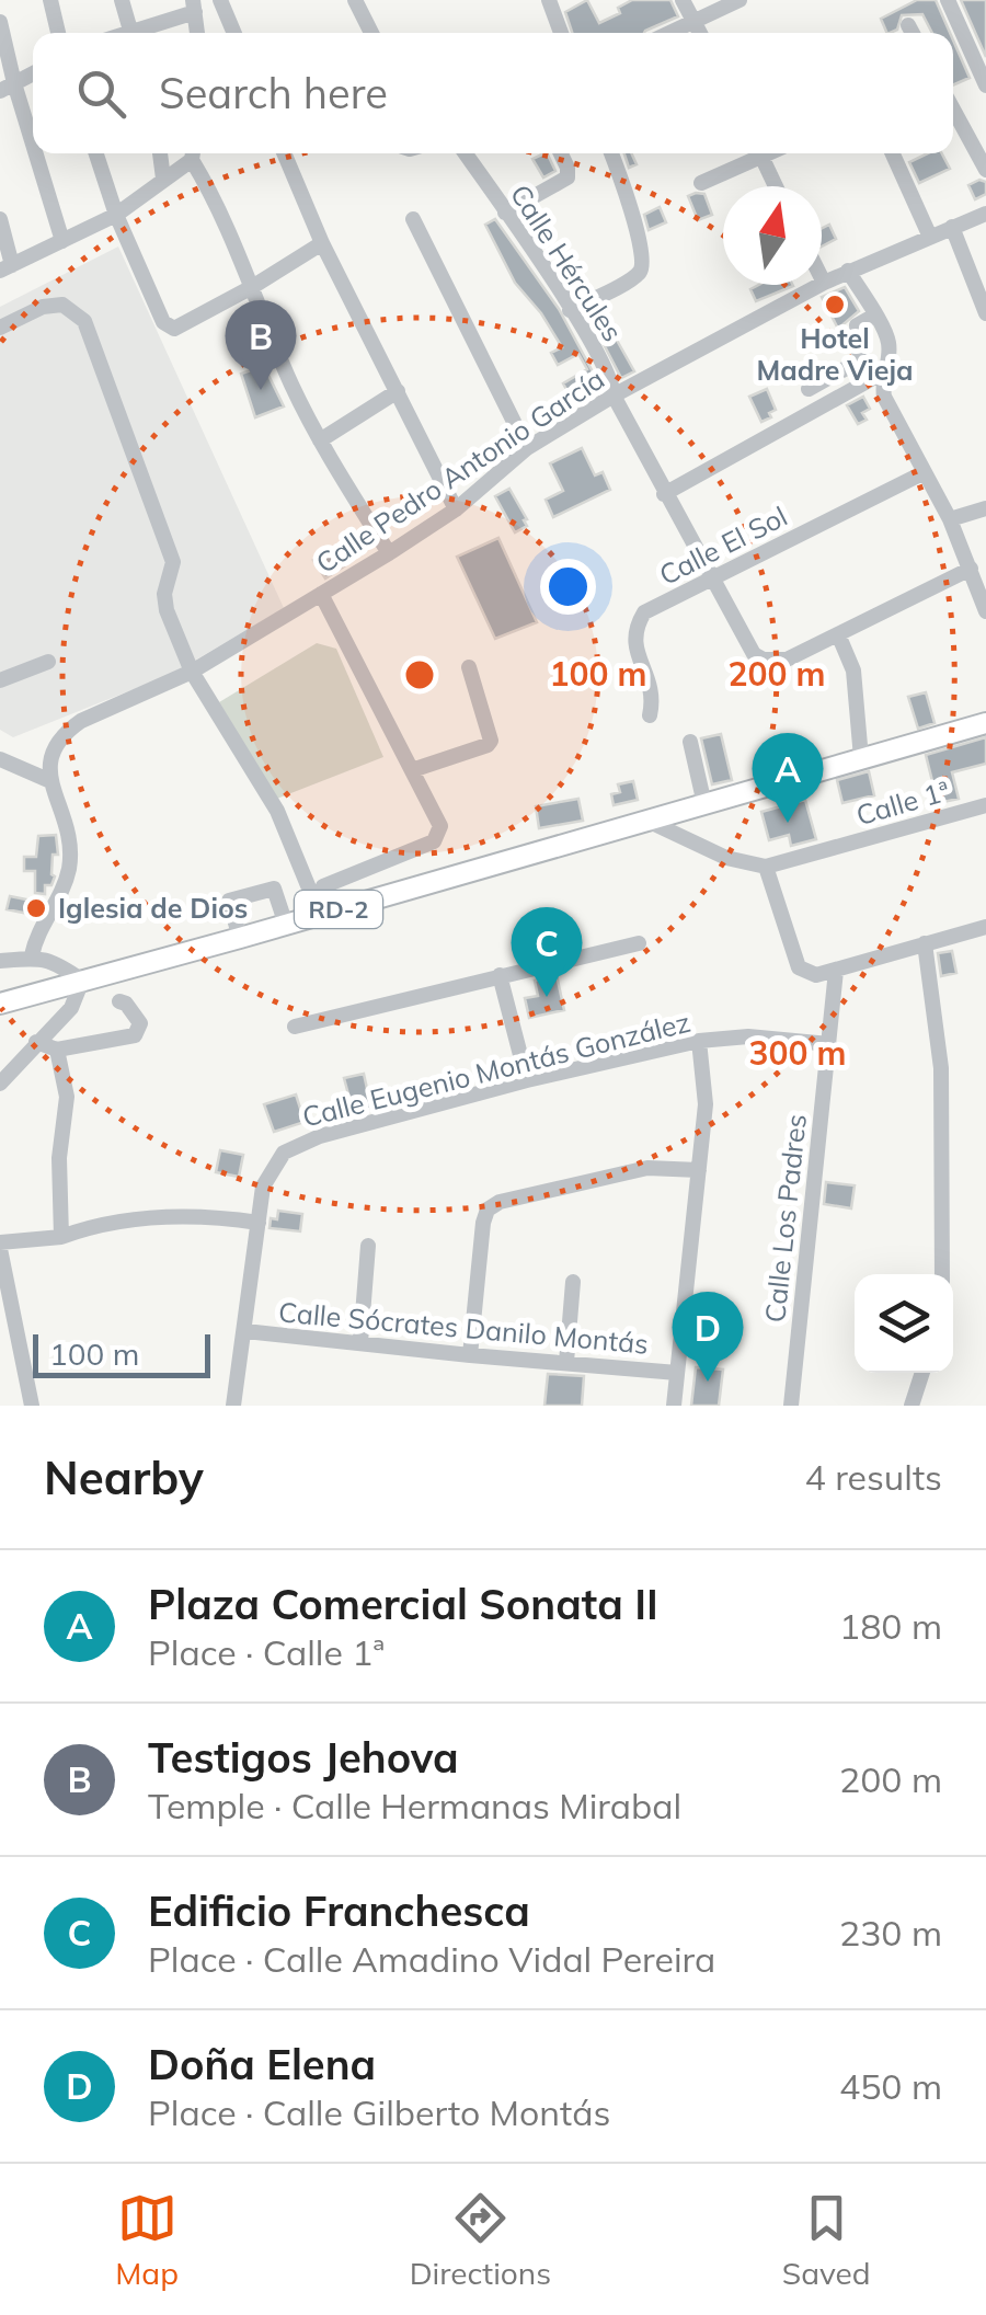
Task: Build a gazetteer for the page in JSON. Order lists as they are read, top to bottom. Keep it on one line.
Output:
{"streets":{"main road":["RD-2"],"street":["Calle Hércules","Calle Pedro Antonio García","Calle El Sol","Calle 1ª","Calle Eugenio Montás González","Calle Los Padres","Calle Sócrates Danilo Montás"]},"crossings":[["Calle Hércules","Calle Pedro Antonio García"],["Calle Hércules","Calle El Sol"],["Calle Eugenio Montás González","Calle Los Padres"]],"places":["Hotel Madre Vieja","Iglesia de Dios"],"scale_bar":"100 m","north":"top","page":{"search":"Search here","pins":["B","A","C","D"],"scale":"100 m","heading":["Nearby","4 results"],"list":[{"mark":"A","name":"Plaza Comercial Sonata II","note":"Place · Calle 1ª","value":"180 m"},{"mark":"B","name":"Testigos Jehova","note":"Temple · Calle Hermanas Mirabal","value":"200 m"},{"mark":"C","name":"Edificio Franchesca","note":"Place · Calle Amadino Vidal Pereira","value":"230 m"},{"mark":"D","name":"Doña Elena","note":"Place · Calle Gilberto Montás","value":"450 m"}],"nav":["Map","Directions","Saved"]},"rings":["100 m","200 m","300 m"]}
